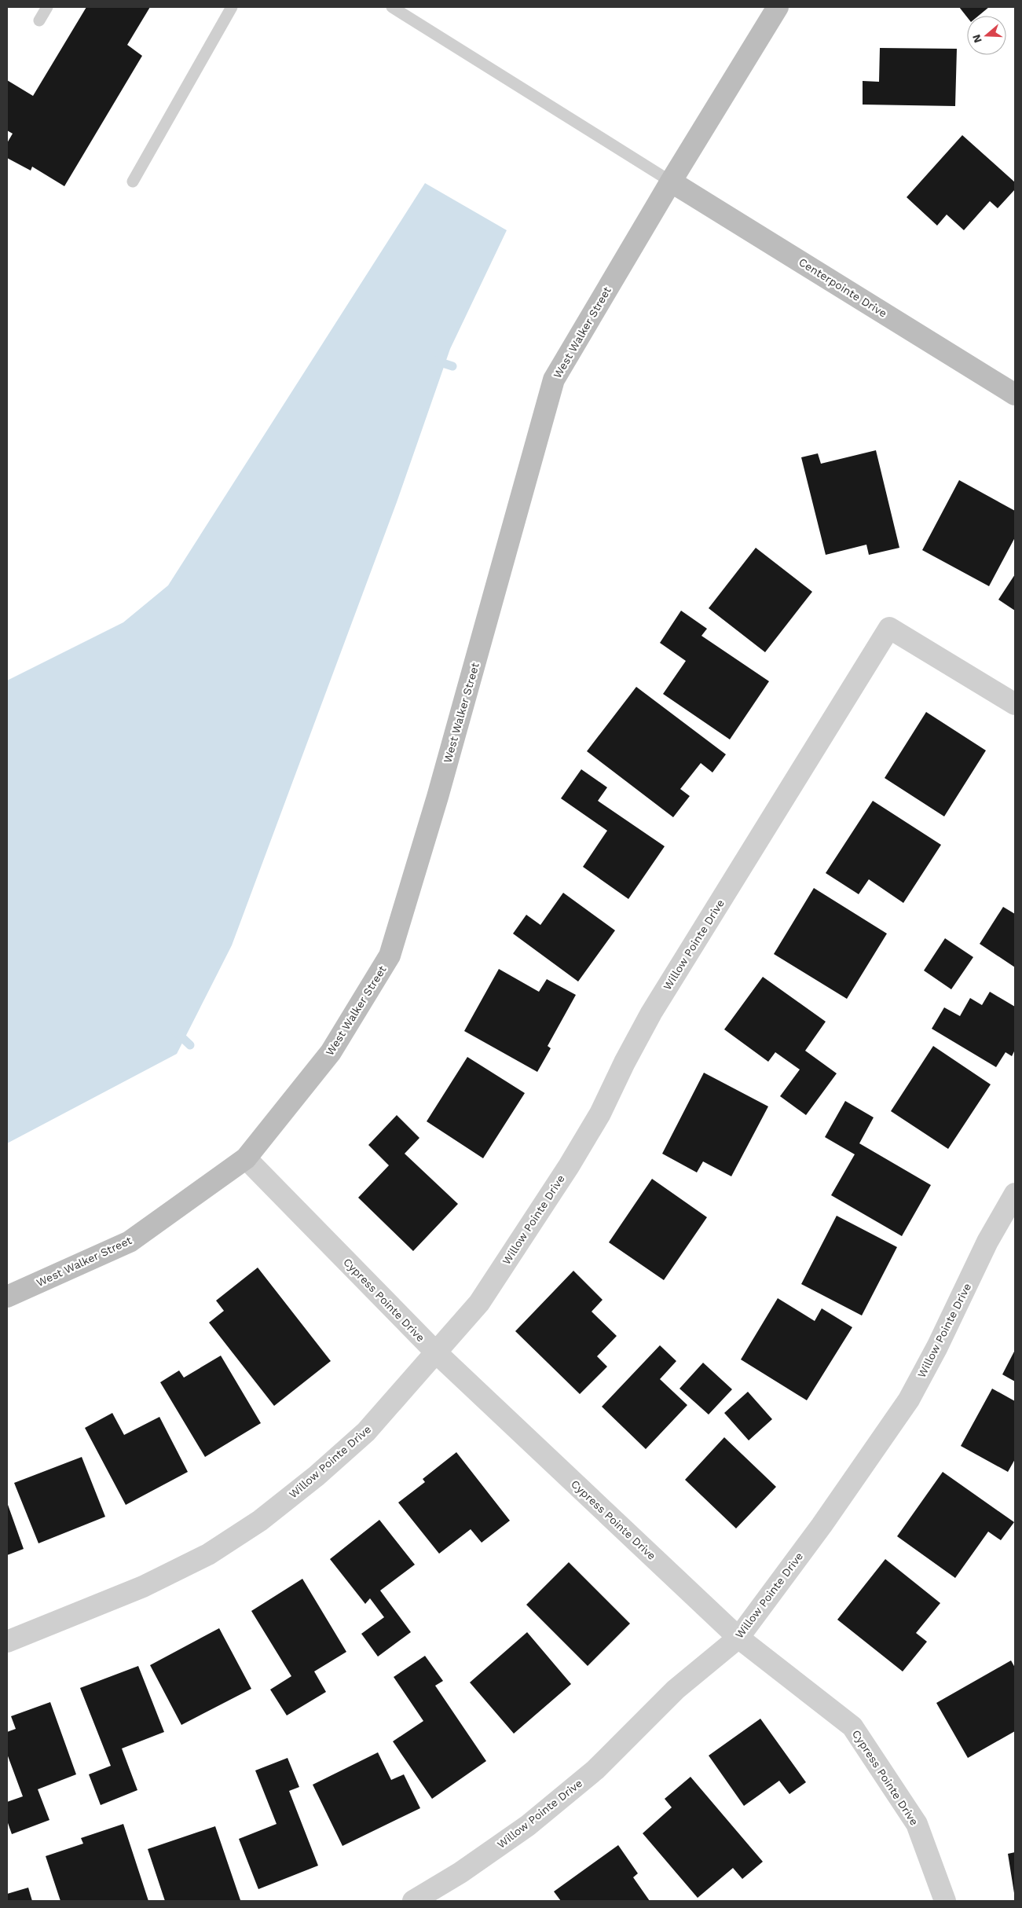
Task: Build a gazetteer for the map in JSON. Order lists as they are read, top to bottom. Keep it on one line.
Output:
{"streets":{"street":["Centerpointe Drive","West Walker Street","Willow Pointe Drive","Cypress Pointe Drive"]},"crossings":[["Centerpointe Drive","West Walker Street"],["West Walker Street","Cypress Pointe Drive"],["Willow Pointe Drive","Cypress Pointe Drive"]],"north":"left"}
